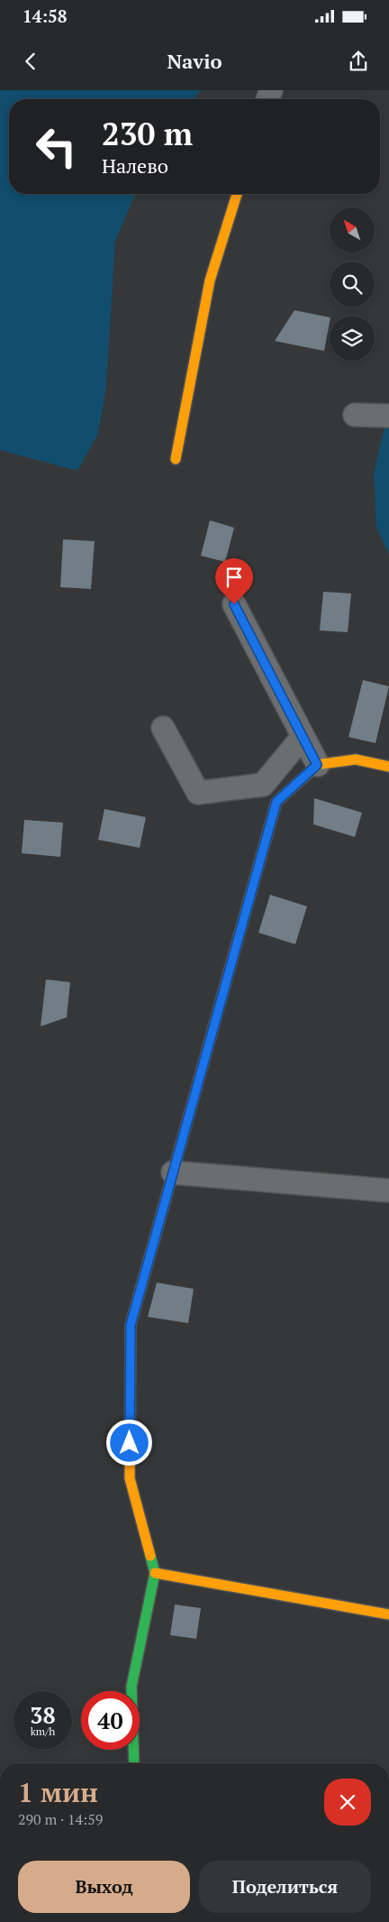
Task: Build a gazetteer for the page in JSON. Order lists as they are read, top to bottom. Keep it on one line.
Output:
{"north":"top left","page":{"status":"14:58","header":"Navio","turn":["230 m","Налево"],"speed":"38 km/h","limit":"40","heading":["1 мин","290 m · 14:59"],"buttons":["Выход","Поделиться"]}}
